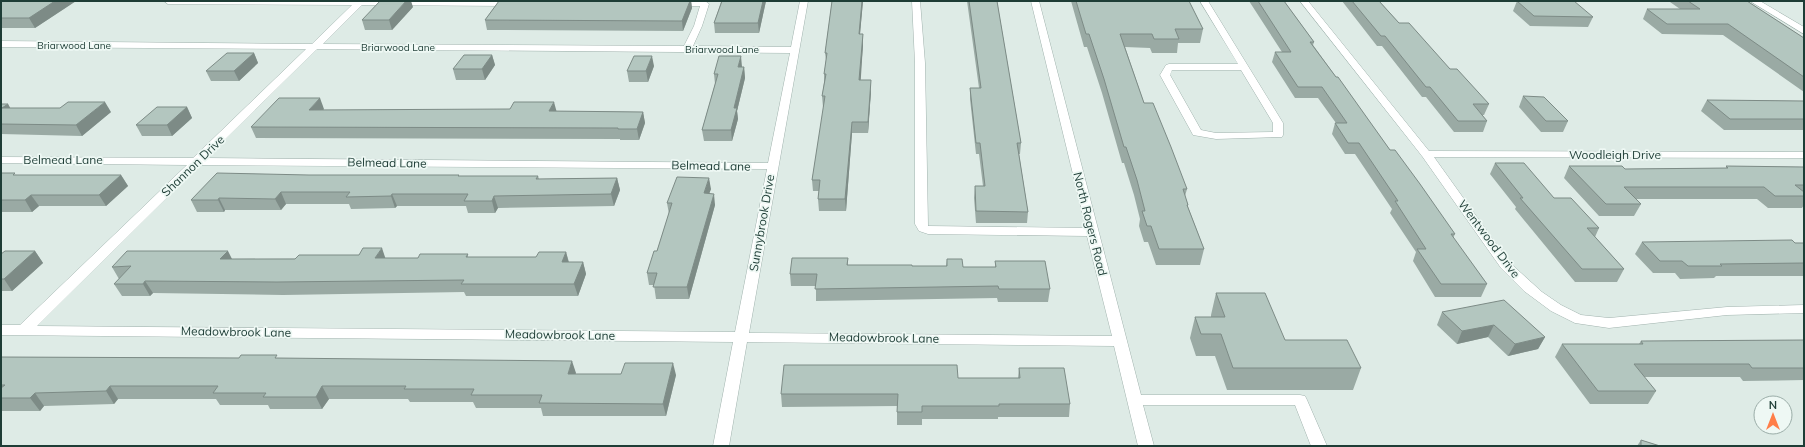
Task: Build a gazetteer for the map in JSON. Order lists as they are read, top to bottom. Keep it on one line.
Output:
{"streets":{"street":["Briarwood Lane","Woodleigh Drive","Belmead Lane","Shannon Drive","Sunnybrook Drive","North Rogers Road","Wentwood Drive","Meadowbrook Lane"]},"crossings":[["Briarwood Lane","Shannon Drive"],["Briarwood Lane","Sunnybrook Drive"],["Woodleigh Drive","Wentwood Drive"],["Belmead Lane","Shannon Drive"],["Belmead Lane","Sunnybrook Drive"],["Shannon Drive","Meadowbrook Lane"],["Sunnybrook Drive","Meadowbrook Lane"],["North Rogers Road","Meadowbrook Lane"]],"north":"top"}
